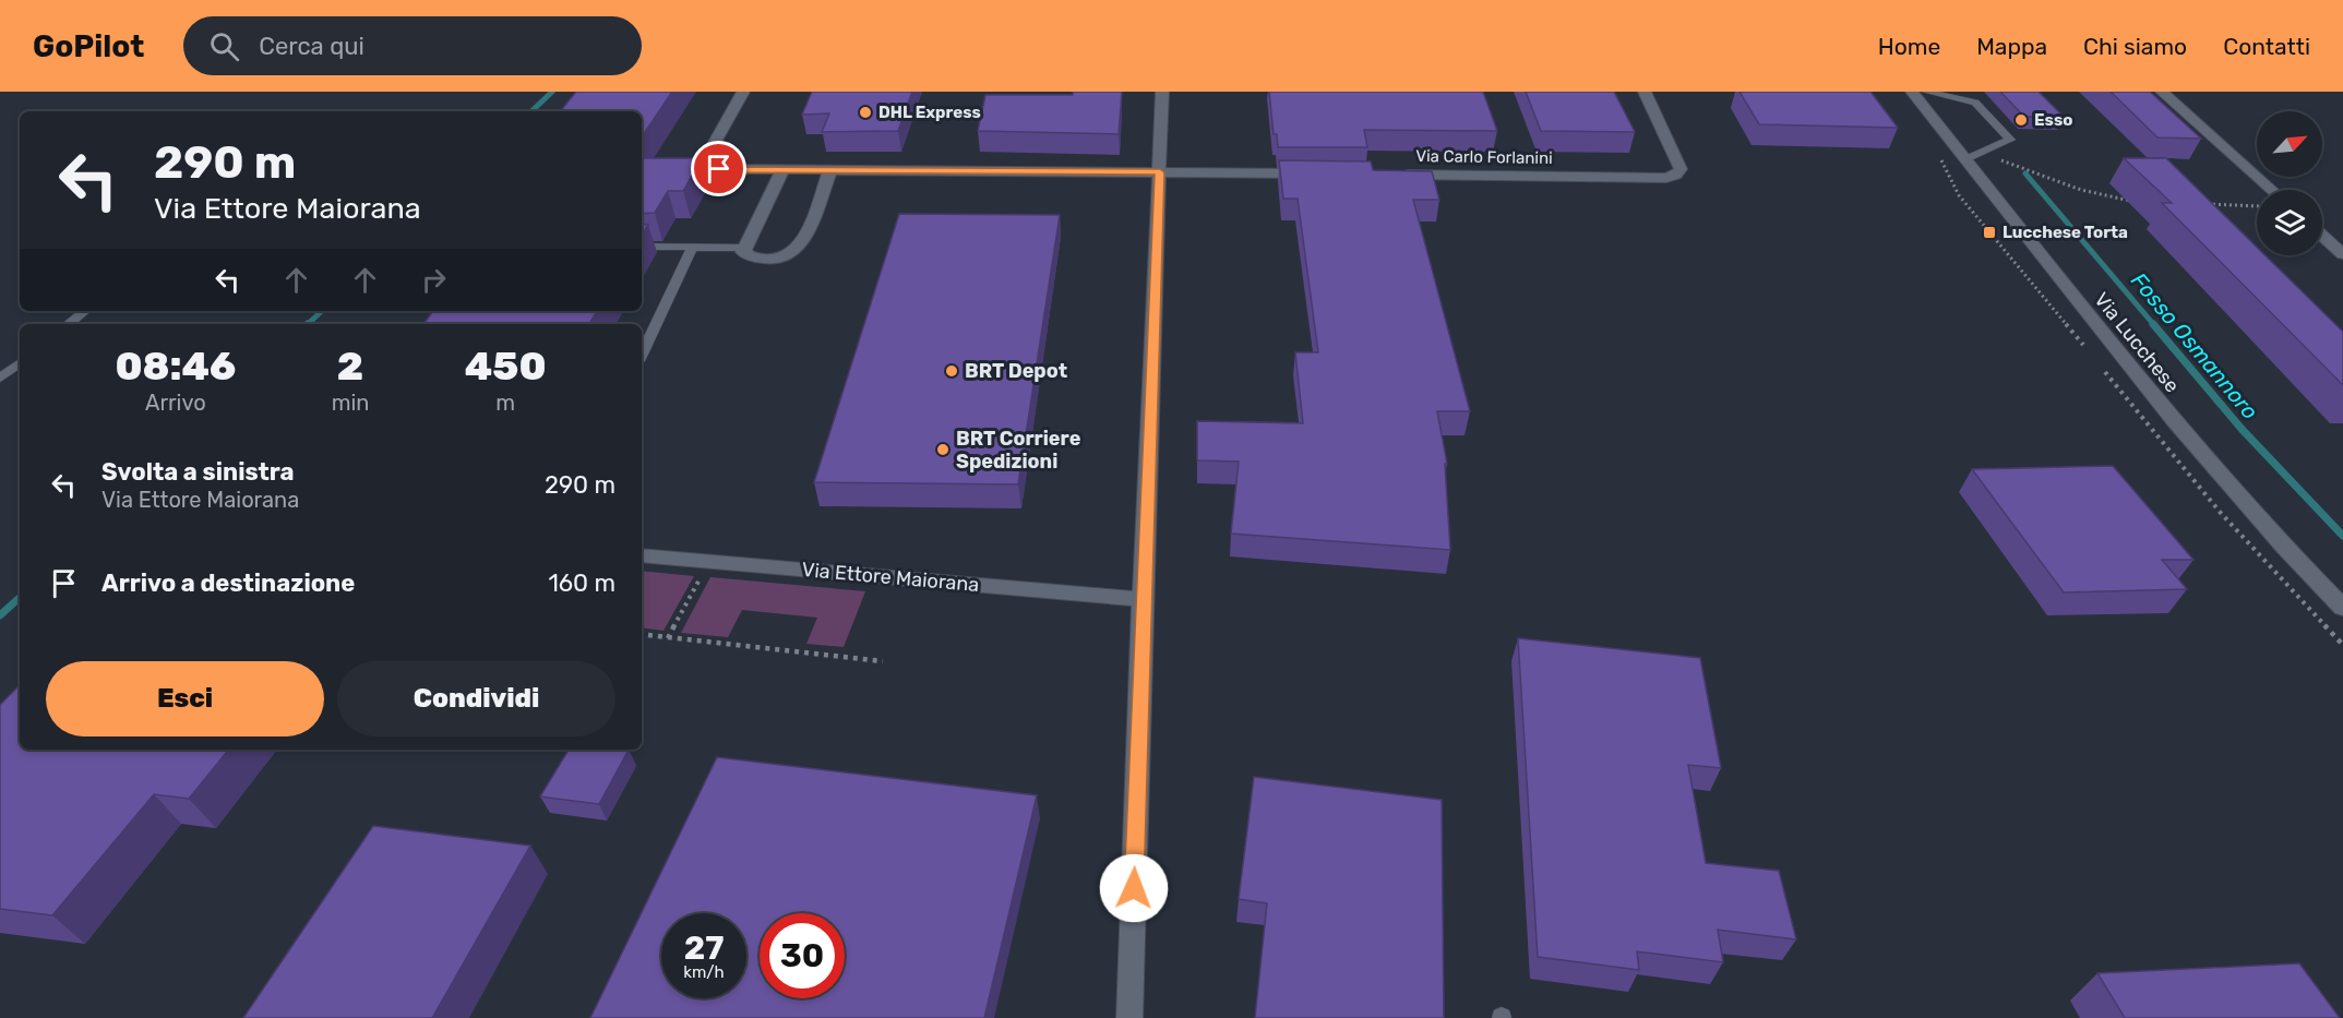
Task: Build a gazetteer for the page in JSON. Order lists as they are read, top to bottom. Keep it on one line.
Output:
{"streets":{"street":["Via Carlo Forlanini","Via Lucchese","Via Ettore Maiorana"]},"water":["Fosso Osmannoro"],"places":{"other":["DHL Express","Esso","BRT Depot","BRT Corriere Spedizioni"],"transit":["Lucchese Torta"]},"north":"top right","page":{"header":"GoPilot","search":"Cerca qui","nav":["Home","Mappa","Chi siamo","Contatti"],"turn":["290 m","Via Ettore Maiorana"],"eta":["08:46","Arrivo","2","min","450","m"],"list":[{"name":"Svolta a sinistra","note":"Via Ettore Maiorana","value":"290 m"},{"name":"Arrivo a destinazione","value":"160 m"}],"buttons":["Esci","Condividi"],"speed":"27 km/h","limit":"30"}}
